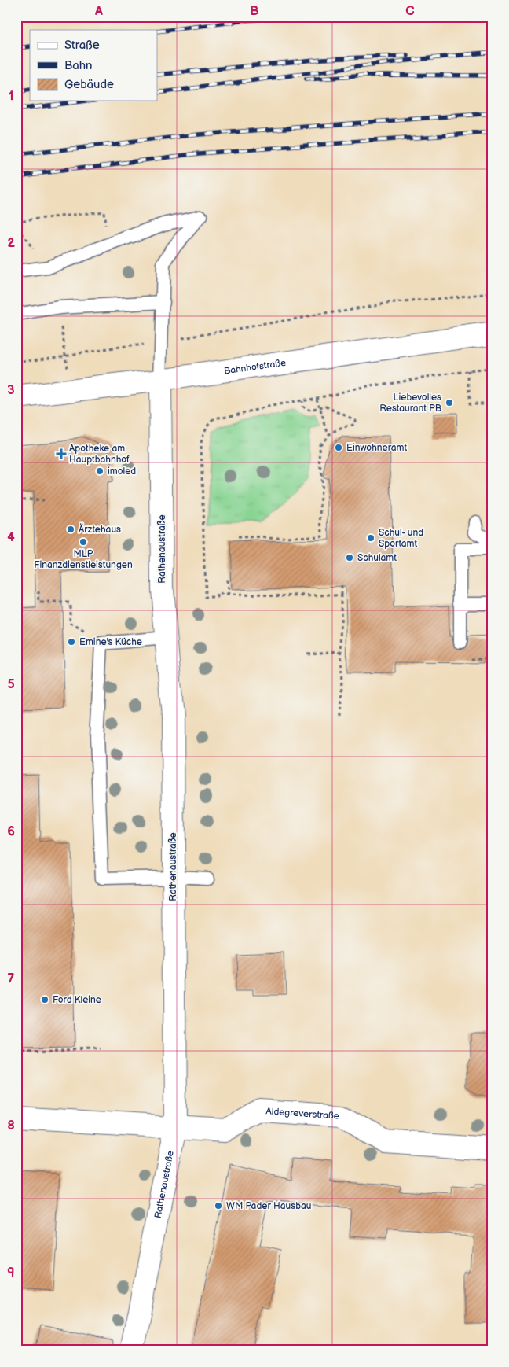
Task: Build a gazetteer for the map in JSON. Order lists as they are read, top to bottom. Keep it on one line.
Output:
{"streets":{"street":["Bahnhofstraße","Rathenaustraße","Aldegreverstraße"]},"crossings":[["Bahnhofstraße","Rathenaustraße"],["Rathenaustraße","Aldegreverstraße"]],"places":{"other":["Liebevolles Restaurant PB","Einwohneramt","imoled","Ärztehaus","Schul- und Sportamt","MLP Finanzdienstleistungen","Schulamt","Emine's Küche","Ford Kleine","WM Pader Hausbau"],"health":["Apotheke am Hauptbahnhof"]},"legend":["Straße","Bahn","Gebäude"],"grid":{"columns":["A","B","C"],"rows":["1","2","3","4","5","6","7","8","9"]}}
